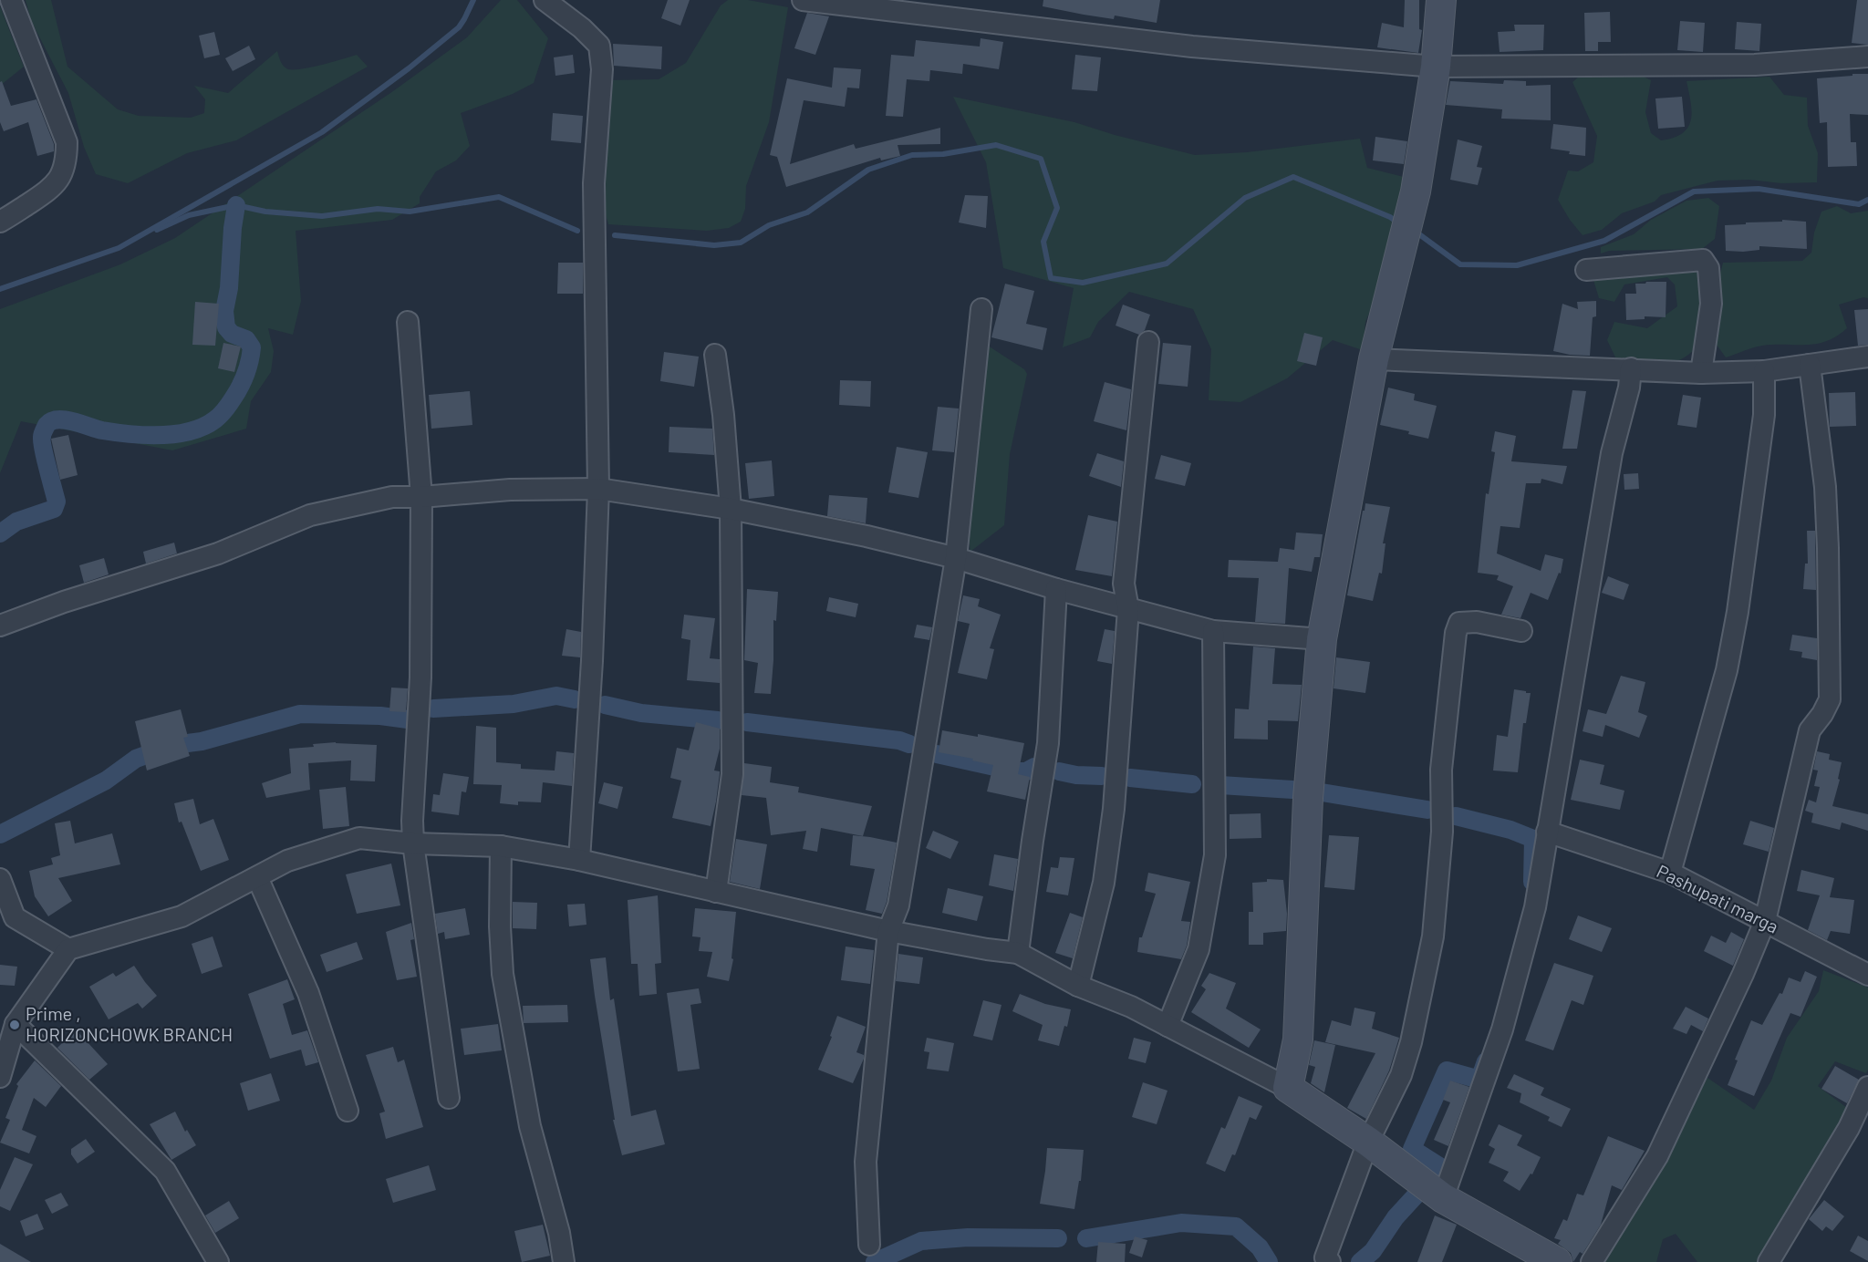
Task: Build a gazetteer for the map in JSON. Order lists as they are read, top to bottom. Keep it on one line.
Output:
{"streets":{"street":["Pashupati marga"]},"places":["Prime , HORIZONCHOWK BRANCH"]}
